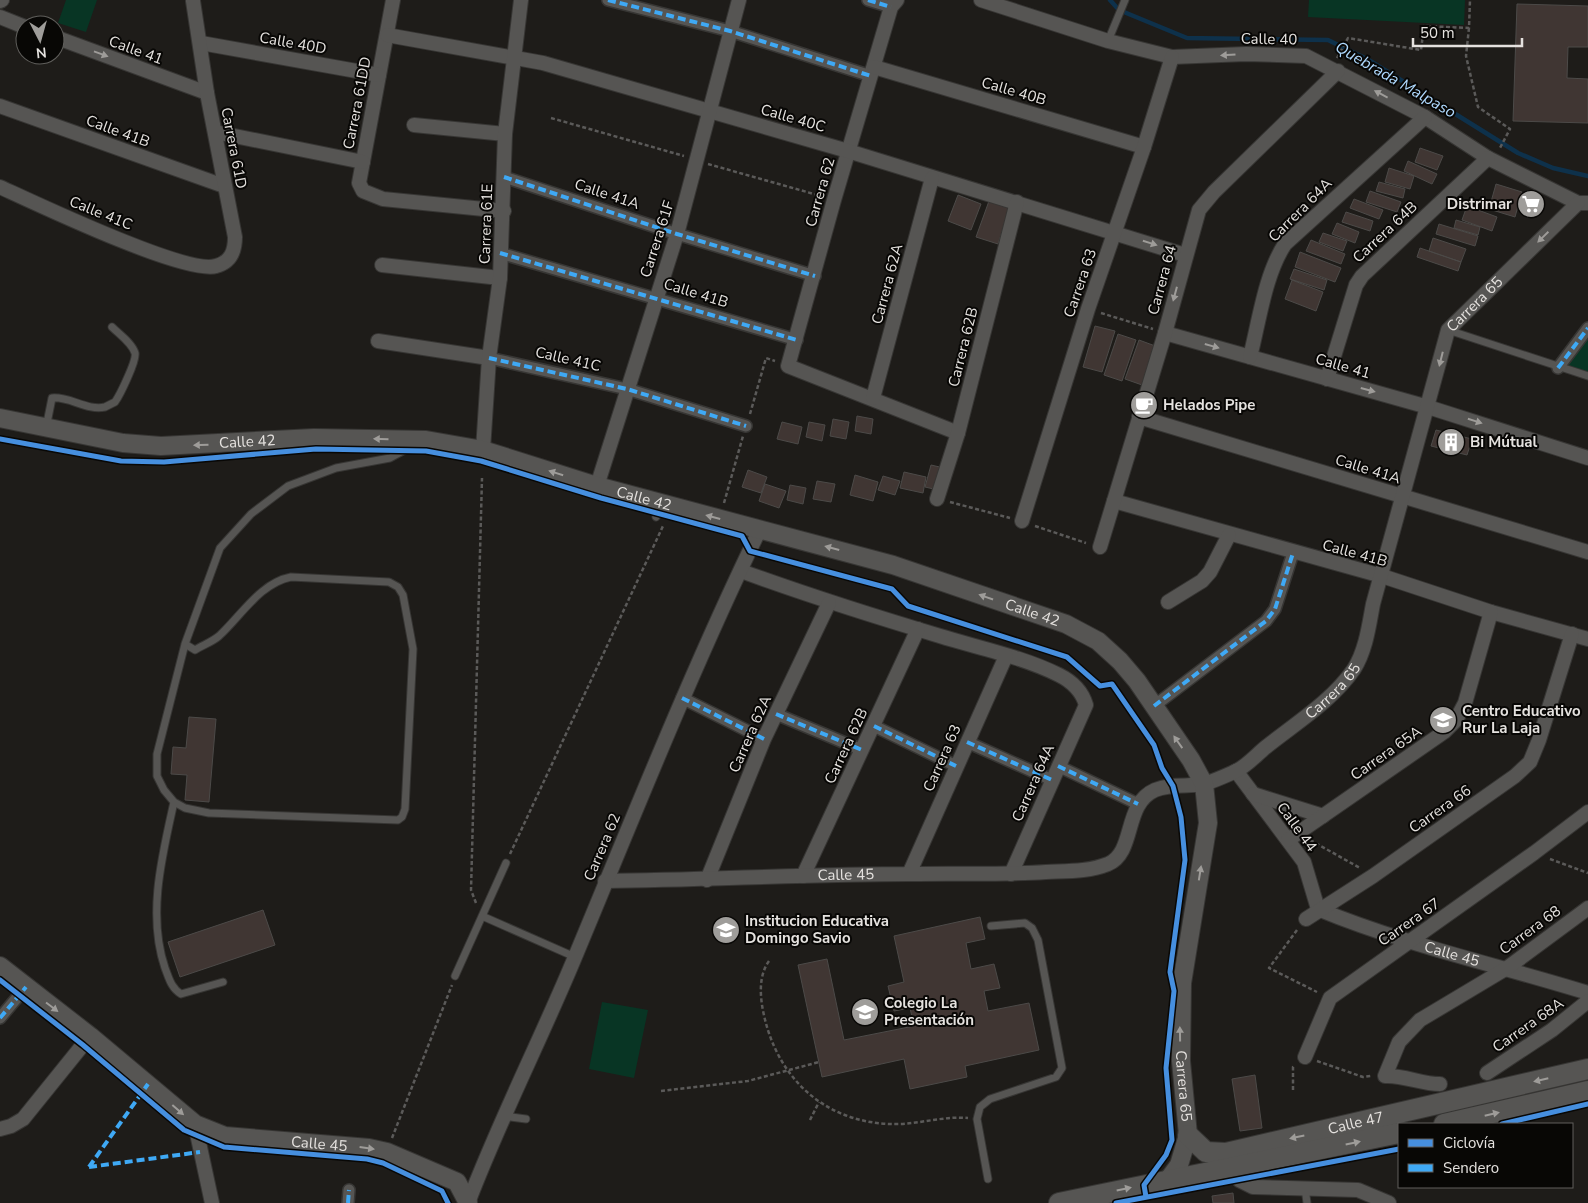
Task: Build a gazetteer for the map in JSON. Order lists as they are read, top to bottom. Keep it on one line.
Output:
{"streets":{"main road":["Calle 47"],"street":["Calle 40","Calle 40D","Calle 41","Calle 40B","Carrera 61DD","Calle 40C","Calle 41B","Carrera 61D","Carrera 62","Calle 41A","Carrera 64A","Calle 41C","Carrera 61E","Carrera 64B","Carrera 61F","Carrera 64","Carrera 63","Carrera 62A","Carrera 65","Carrera 62B","Calle 42","Carrera 65A","Carrera 66","Calle 44","Calle 45","Carrera 67","Carrera 68","Carrera 68A"]},"crossings":[["Calle 40","Carrera 64A"],["Calle 40","Carrera 64B"],["Calle 40","Carrera 64"],["Calle 40","Carrera 63"],["Calle 40","Carrera 65"],["Calle 40D","Carrera 61DD"],["Calle 40D","Carrera 61D"],["Calle 41","Carrera 61D"],["Calle 41","Carrera 64A"],["Calle 41","Carrera 64B"],["Calle 41","Carrera 64"],["Calle 41","Carrera 65"],["Calle 40B","Carrera 62"],["Calle 40B","Carrera 61F"],["Calle 40B","Carrera 63"],["Carrera 61DD","Calle 40C"],["Carrera 61DD","Carrera 61E"],["Calle 40C","Carrera 62"],["Calle 40C","Carrera 61E"],["Calle 40C","Carrera 61F"],["Calle 40C","Carrera 64"],["Calle 40C","Carrera 63"],["Calle 40C","Carrera 62A"],["Calle 40C","Carrera 62B"],["Calle 41B","Carrera 61D"],["Calle 41B","Carrera 62"],["Calle 41B","Carrera 61E"],["Calle 41B","Carrera 61F"],["Calle 41B","Carrera 64"],["Calle 41B","Carrera 65"],["Calle 41B","Carrera 65A"],["Calle 41B","Carrera 66"],["Carrera 61D","Calle 41C"],["Carrera 62","Calle 41A"],["Carrera 62","Carrera 62A"],["Carrera 62","Calle 42"],["Carrera 62","Calle 45"],["Calle 41A","Carrera 61E"],["Calle 41A","Carrera 61F"],["Calle 41A","Carrera 64"],["Calle 41A","Carrera 65"],["Carrera 64A","Carrera 63"],["Carrera 64A","Calle 45"],["Calle 41C","Carrera 61E"],["Calle 41C","Carrera 61F"],["Carrera 61E","Calle 42"],["Carrera 61F","Calle 42"],["Carrera 63","Calle 45"],["Carrera 62A","Calle 45"],["Carrera 65","Calle 42"],["Carrera 65","Calle 44"],["Carrera 65","Calle 47"],["Carrera 62B","Calle 45"],["Carrera 65A","Calle 44"],["Carrera 66","Calle 44"],["Carrera 66","Calle 45"],["Calle 44","Calle 45"],["Calle 45","Carrera 67"],["Calle 45","Carrera 68"]],"one_way":["Calle 40","Calle 41"],"water":["Quebrada Malpaso"],"places":{"supermarket":["Distrimar"],"cafe":["Helados Pipe"],"building":["Bi Mútual"],"school or university":["Centro Educativo Rur La Laja","Institucion Educativa Domingo Savio","Colegio La Presentación"]},"legend":["Ciclovía","Sendero"],"scale_bar":"50 m","north":"bottom"}
